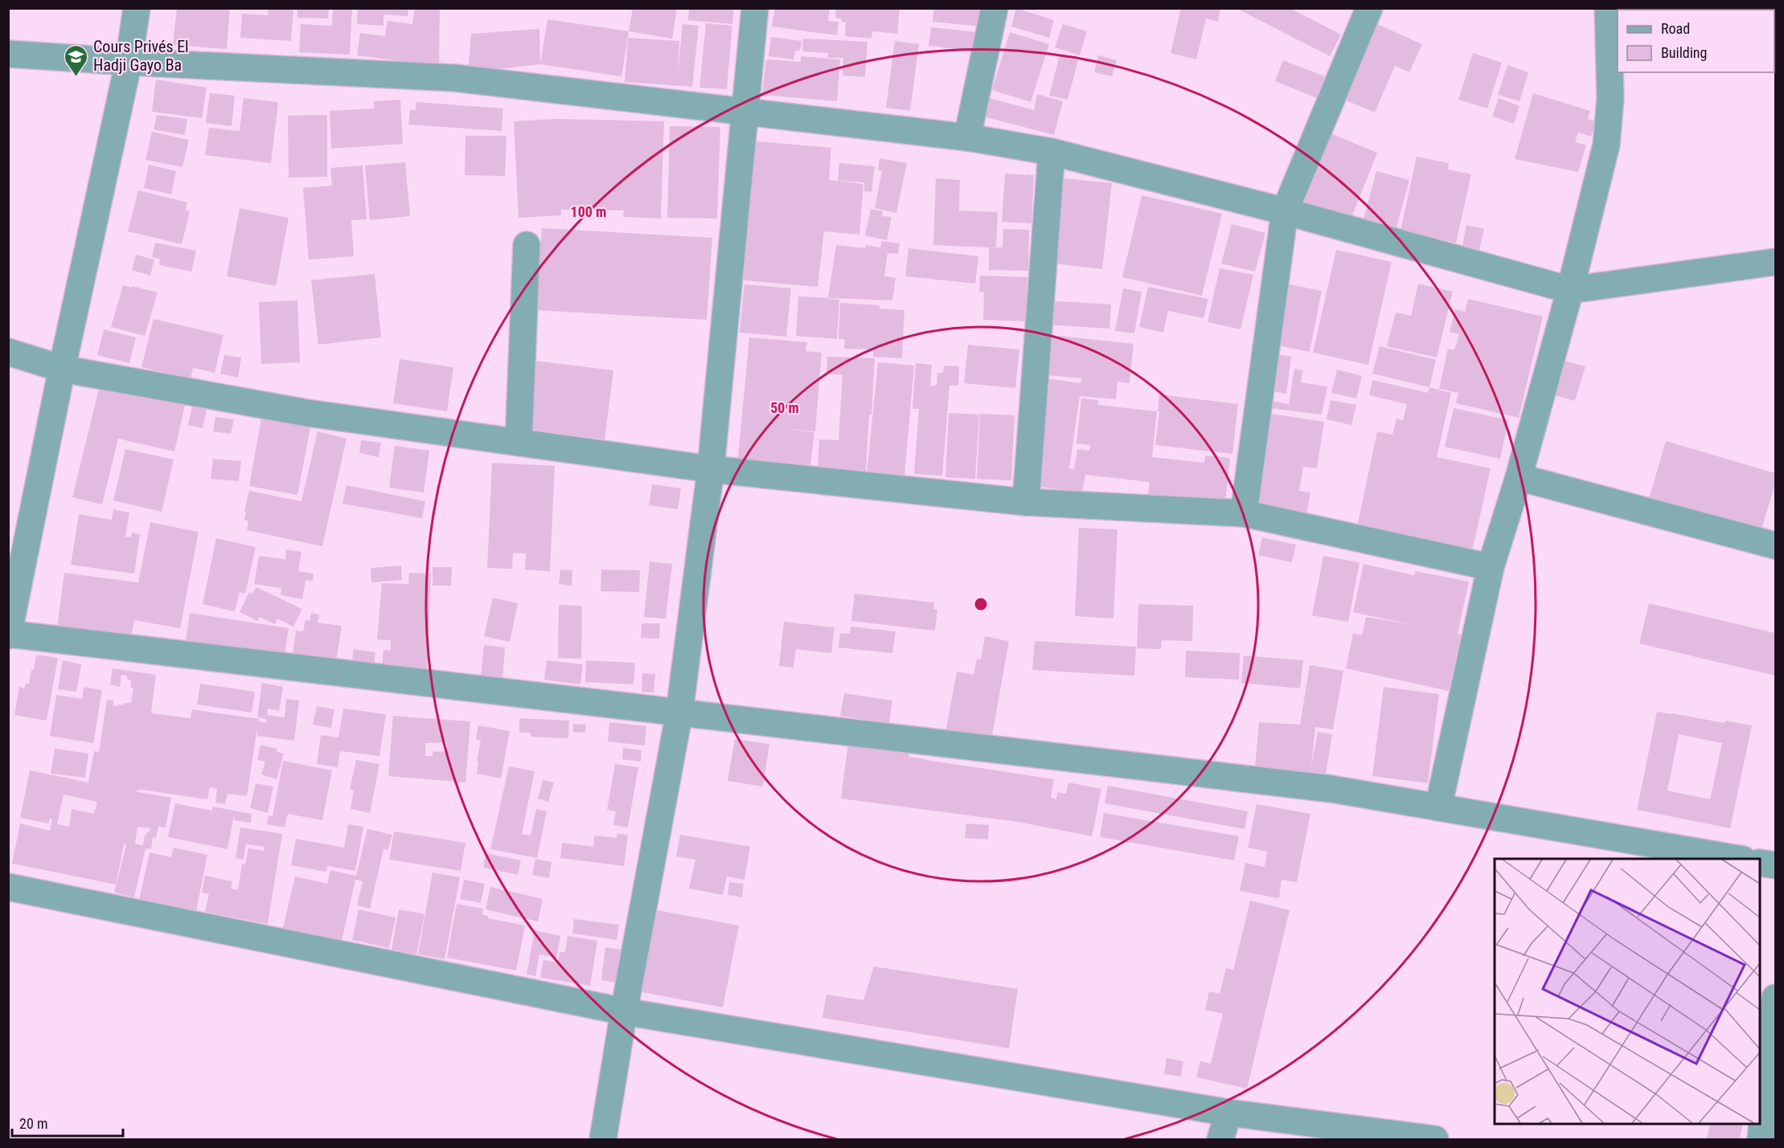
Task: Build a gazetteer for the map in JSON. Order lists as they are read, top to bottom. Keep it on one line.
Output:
{"places":{"school or university":["Cours Privés El Hadji Gayo Ba"]},"legend":["Road","Building"],"scale_bar":"20 m","rings":["100 m","50 m"]}
